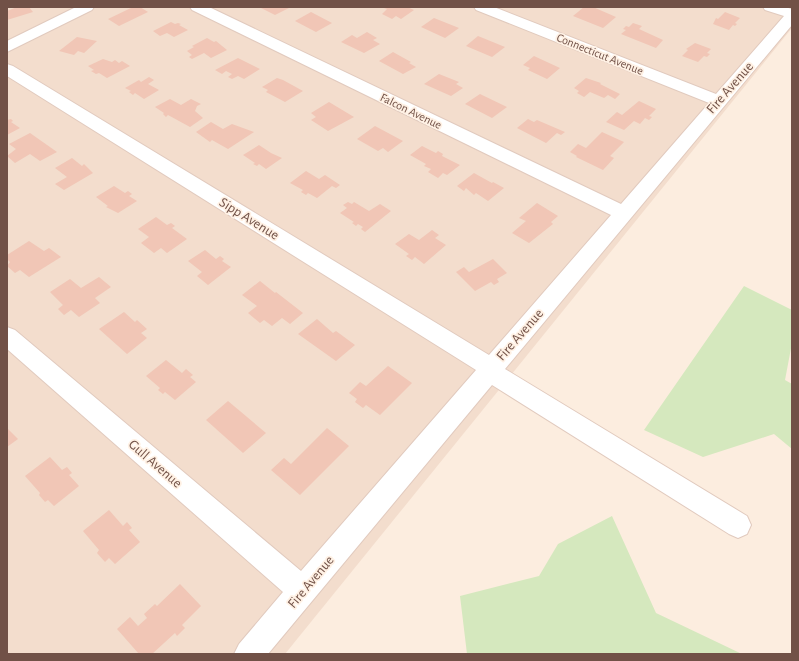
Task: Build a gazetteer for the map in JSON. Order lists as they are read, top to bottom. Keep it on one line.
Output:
{"streets":{"street":["Connecticut Avenue","Fire Avenue","Falcon Avenue","Sipp Avenue","Gull Avenue"]},"crossings":[["Connecticut Avenue","Fire Avenue"],["Fire Avenue","Falcon Avenue"],["Fire Avenue","Sipp Avenue"],["Fire Avenue","Gull Avenue"]]}
